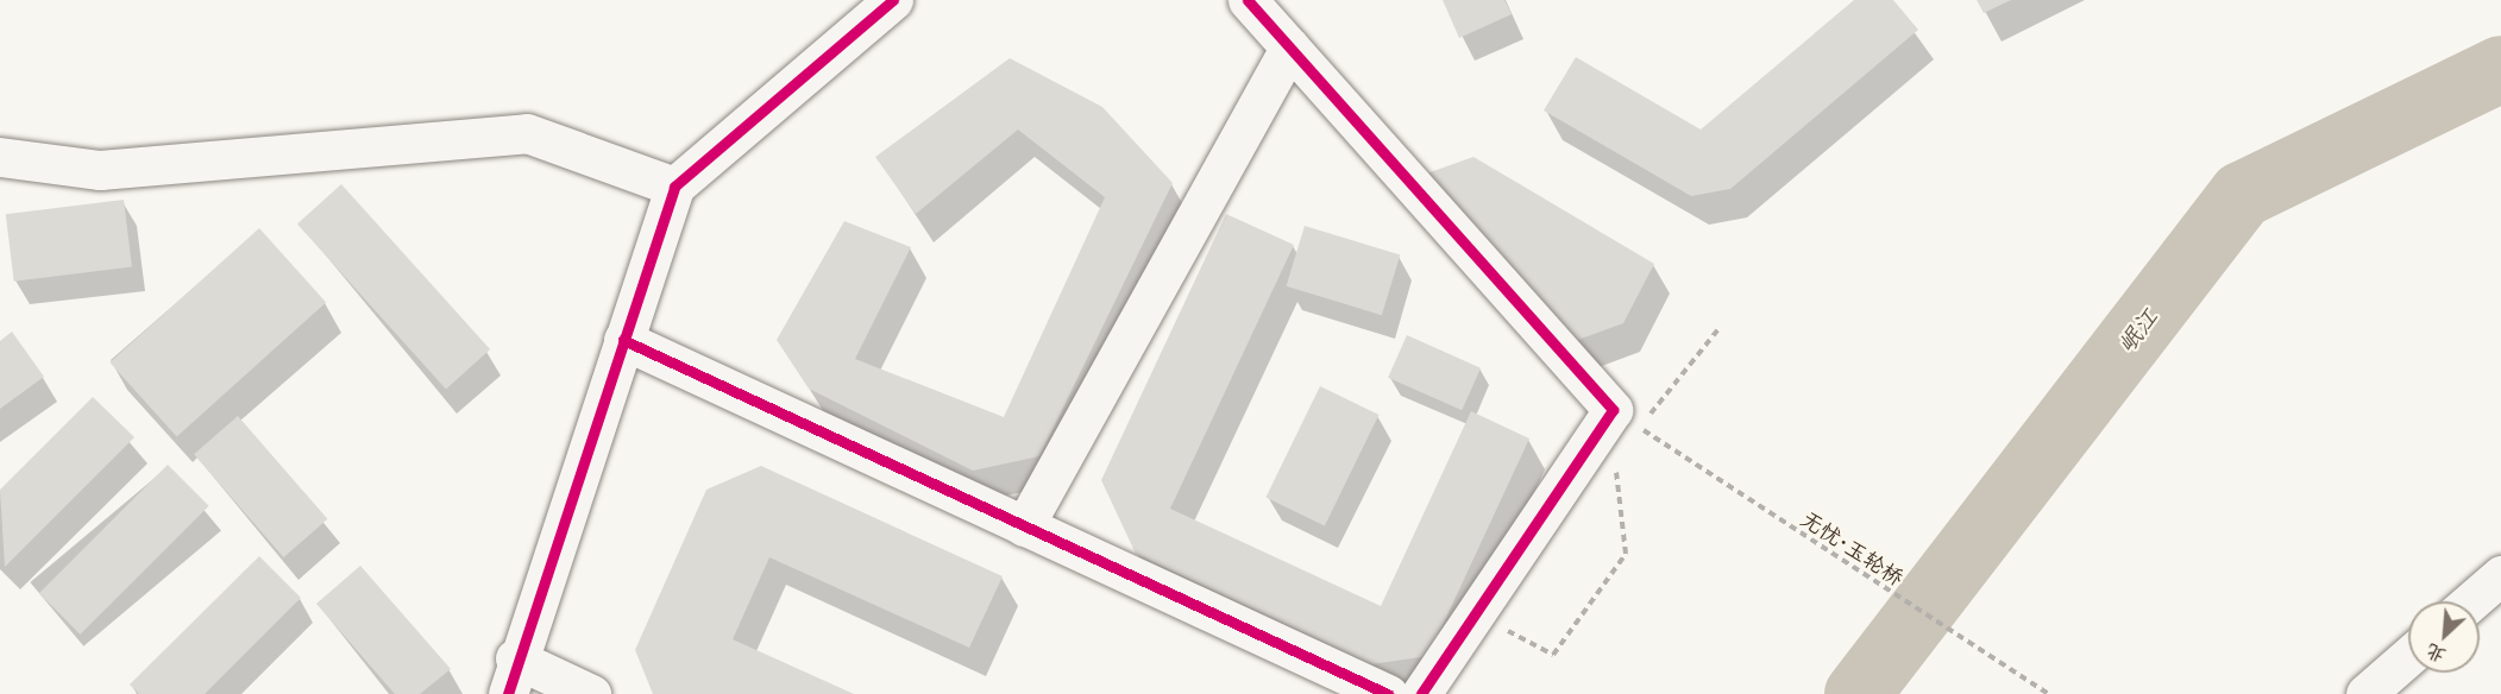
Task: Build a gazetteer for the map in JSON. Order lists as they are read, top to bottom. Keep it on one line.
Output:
{"streets":{"path":["无忧·玉轮桥"]},"water":["岷江"],"north":"bottom left"}
